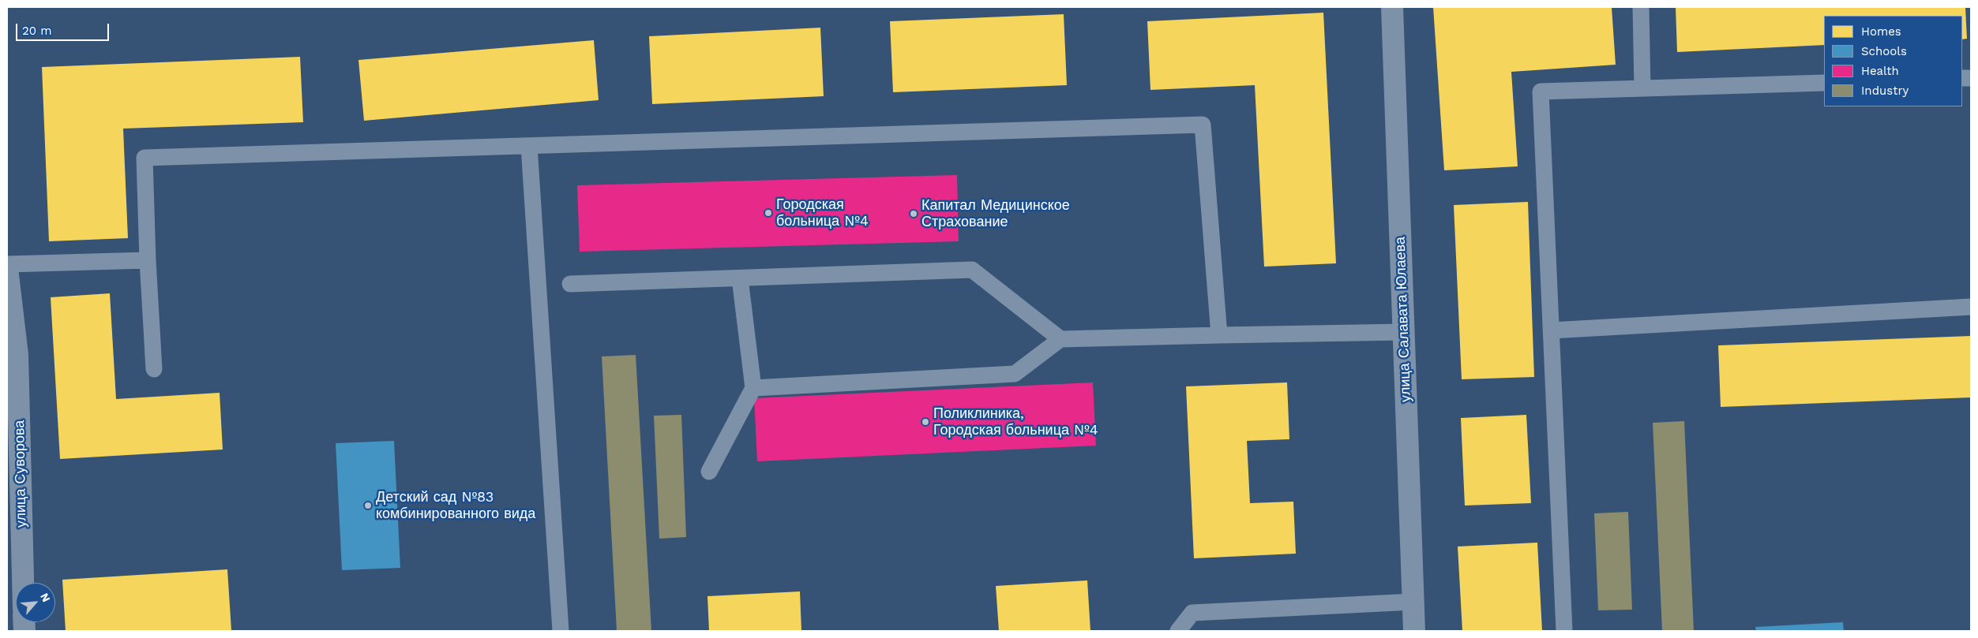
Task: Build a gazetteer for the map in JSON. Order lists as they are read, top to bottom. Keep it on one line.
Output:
{"streets":{"street":["улица Салавата Юлаева","улица Суворова"]},"places":["Городская больница №4","Капитал Медицинское Страхование","Поликлиника, Городская больница №4","Детский сад №83 комбинированного вида"],"legend":["Homes","Schools","Health","Industry"],"scale_bar":"20 m","north":"top right"}
